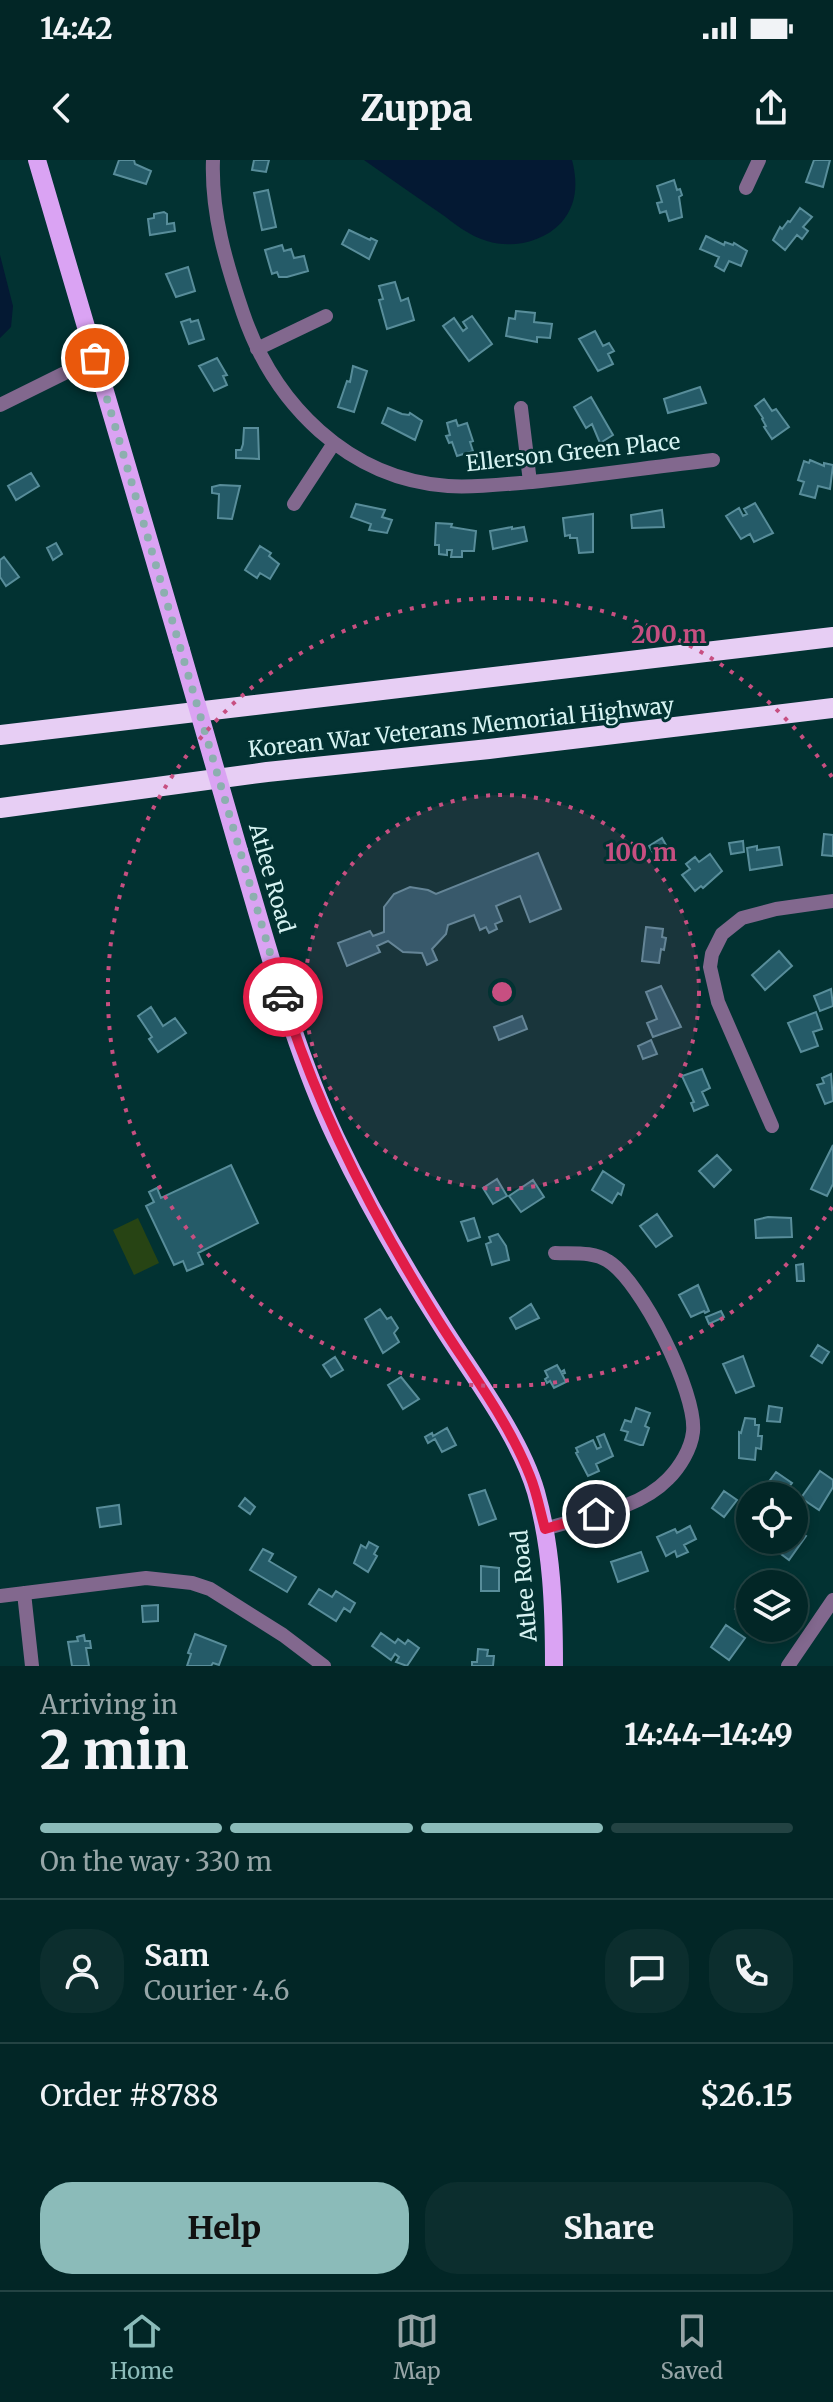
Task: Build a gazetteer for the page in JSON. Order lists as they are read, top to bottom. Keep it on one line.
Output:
{"streets":{"highway":["Korean War Veterans Memorial Highway"],"main road":["Atlee Road"],"street":["Ellerson Green Place"]},"page":{"status":"14:42","header":"Zuppa","heading":["2 min","Arriving in","14:44–14:49"],"panel":["Sam","Courier · 4.6","Order #8788","$26.15"],"bar":"On the way · 330 m","buttons":["Help","Share"],"tabs":["Home","Map","Saved"]},"rings":["200 m","100 m"]}
